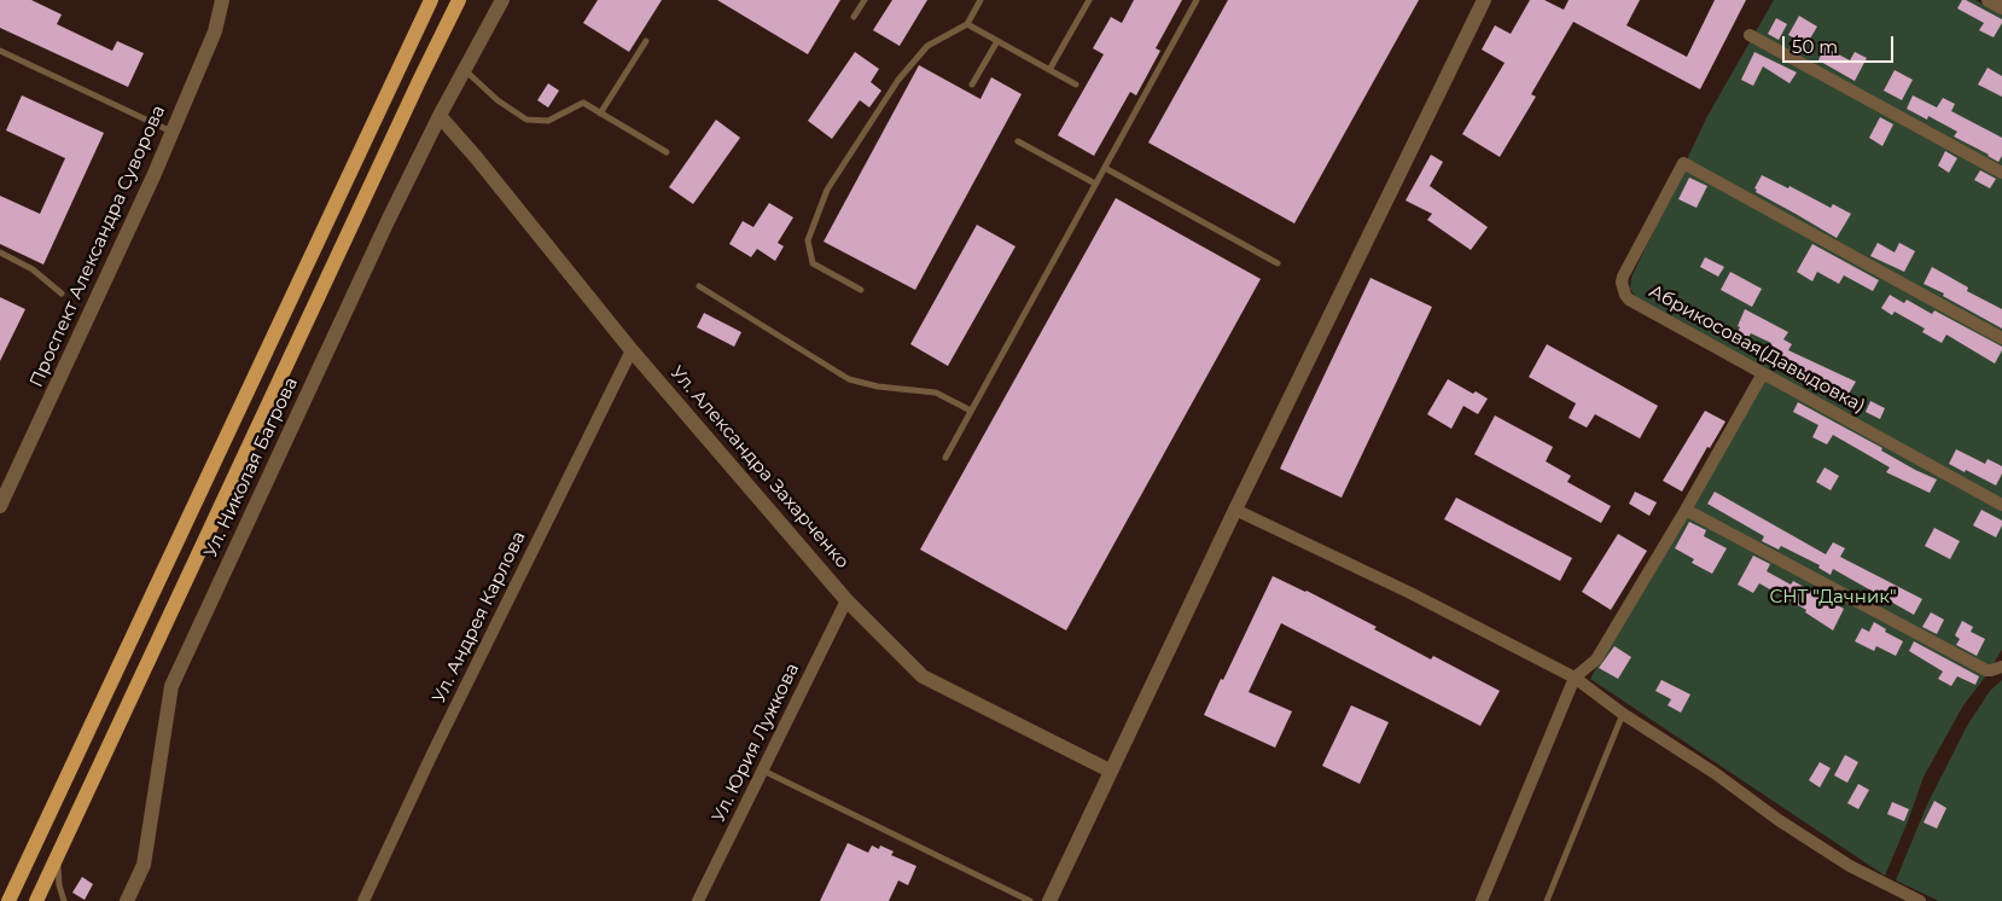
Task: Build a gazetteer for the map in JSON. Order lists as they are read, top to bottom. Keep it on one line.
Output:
{"streets":{"street":["Проспект Александра Суворова","Абрикосовая(Давыдовка)","Ул. Николая Багрова","Ул. Александра Захарченко","Ул. Андрея Карлова","Ул. Юрия Лужкова"]},"crossings":[["Ул. Николая Багрова","Ул. Александра Захарченко"],["Ул. Александра Захарченко","Ул. Андрея Карлова"],["Ул. Александра Захарченко","Ул. Юрия Лужкова"]],"parks":["СНТ \"Дачник\""],"scale_bar":"50 m"}
